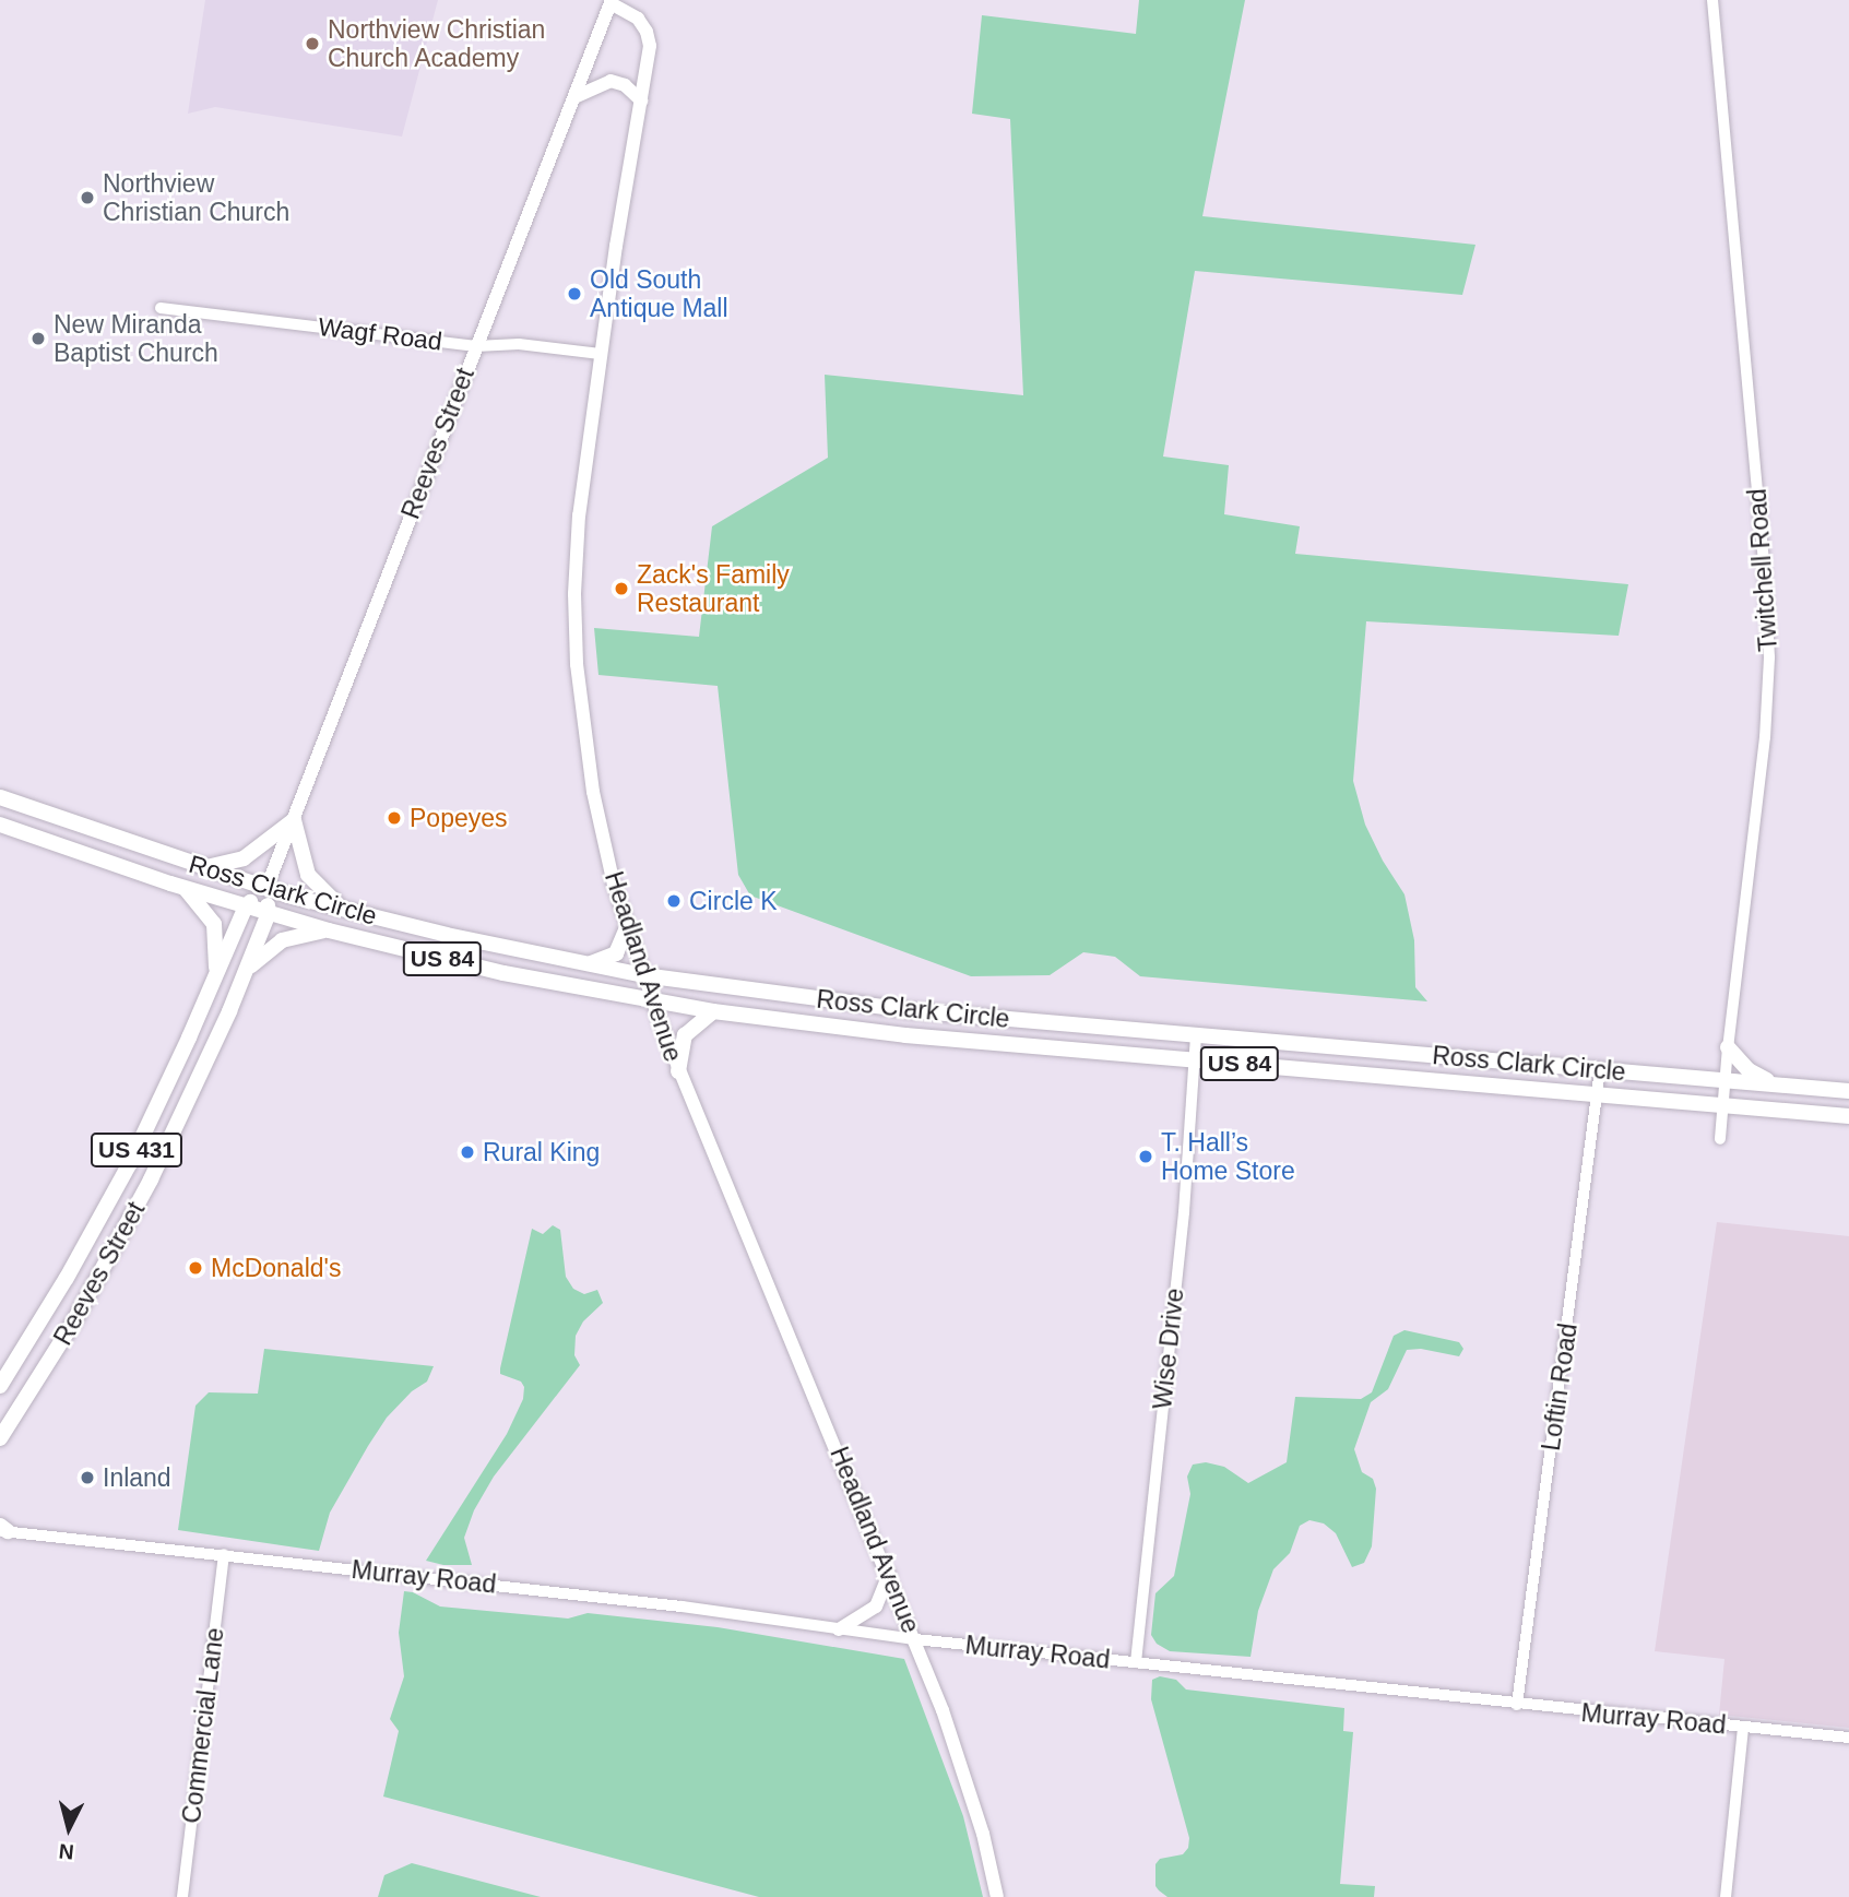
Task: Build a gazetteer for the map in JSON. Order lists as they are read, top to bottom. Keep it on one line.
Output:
{"streets":{"highway":["Reeves Street","Ross Clark Circle","US 84","US 431"],"main road":["Headland Avenue"],"street":["Wagf Road","Twitchell Road","Wise Drive","Loftin Road","Murray Road","Commercial Lane"]},"crossings":[["Wagf Road","Reeves Street"],["Wagf Road","Headland Avenue"],["Reeves Street","Ross Clark Circle"],["Reeves Street","Headland Avenue"],["Reeves Street","US 431"],["Twitchell Road","Ross Clark Circle"],["Ross Clark Circle","Headland Avenue"],["Ross Clark Circle","US 431"],["Ross Clark Circle","Wise Drive"],["Ross Clark Circle","Loftin Road"],["Headland Avenue","Murray Road"],["Wise Drive","Murray Road"],["Loftin Road","Murray Road"],["Murray Road","Commercial Lane"]],"places":["Northview Christian Church Academy","Northview Christian Church","Old South Antique Mall","New Miranda Baptist Church","Zack's Family Restaurant","Popeyes","Circle K","Rural King","T. Hall’s Home Store","McDonald's","Inland"],"north":"bottom"}
